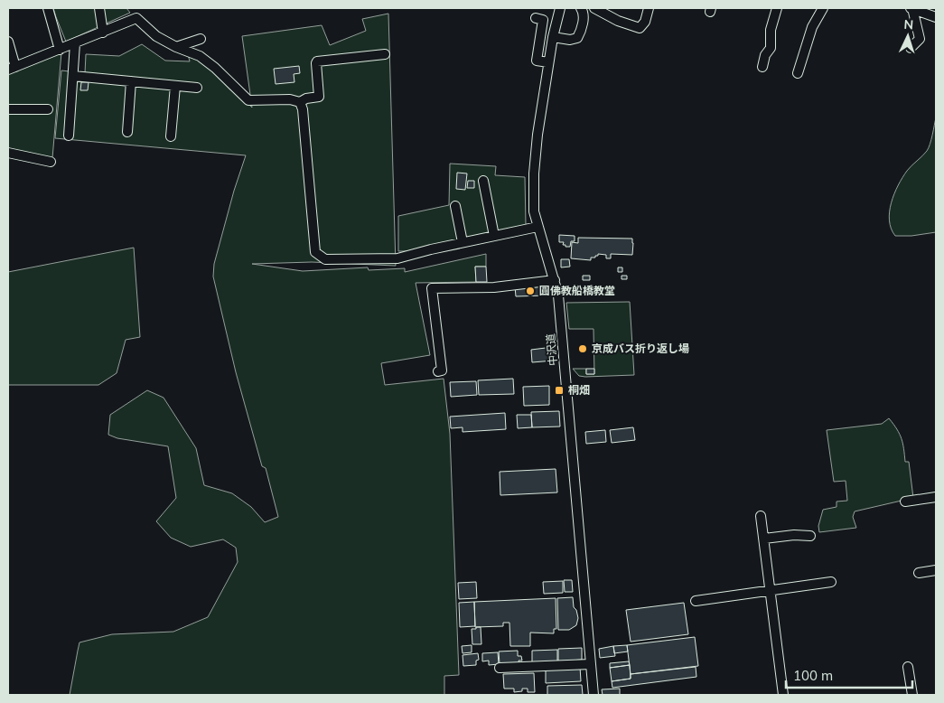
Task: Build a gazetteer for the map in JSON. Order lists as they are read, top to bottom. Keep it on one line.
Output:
{"streets":{"street":["中沢道"]},"places":{"other":["圓佛教船橋教堂","京成バス折り返し場"],"transit":["桐畑"]},"scale_bar":"100 m","north":"top"}
